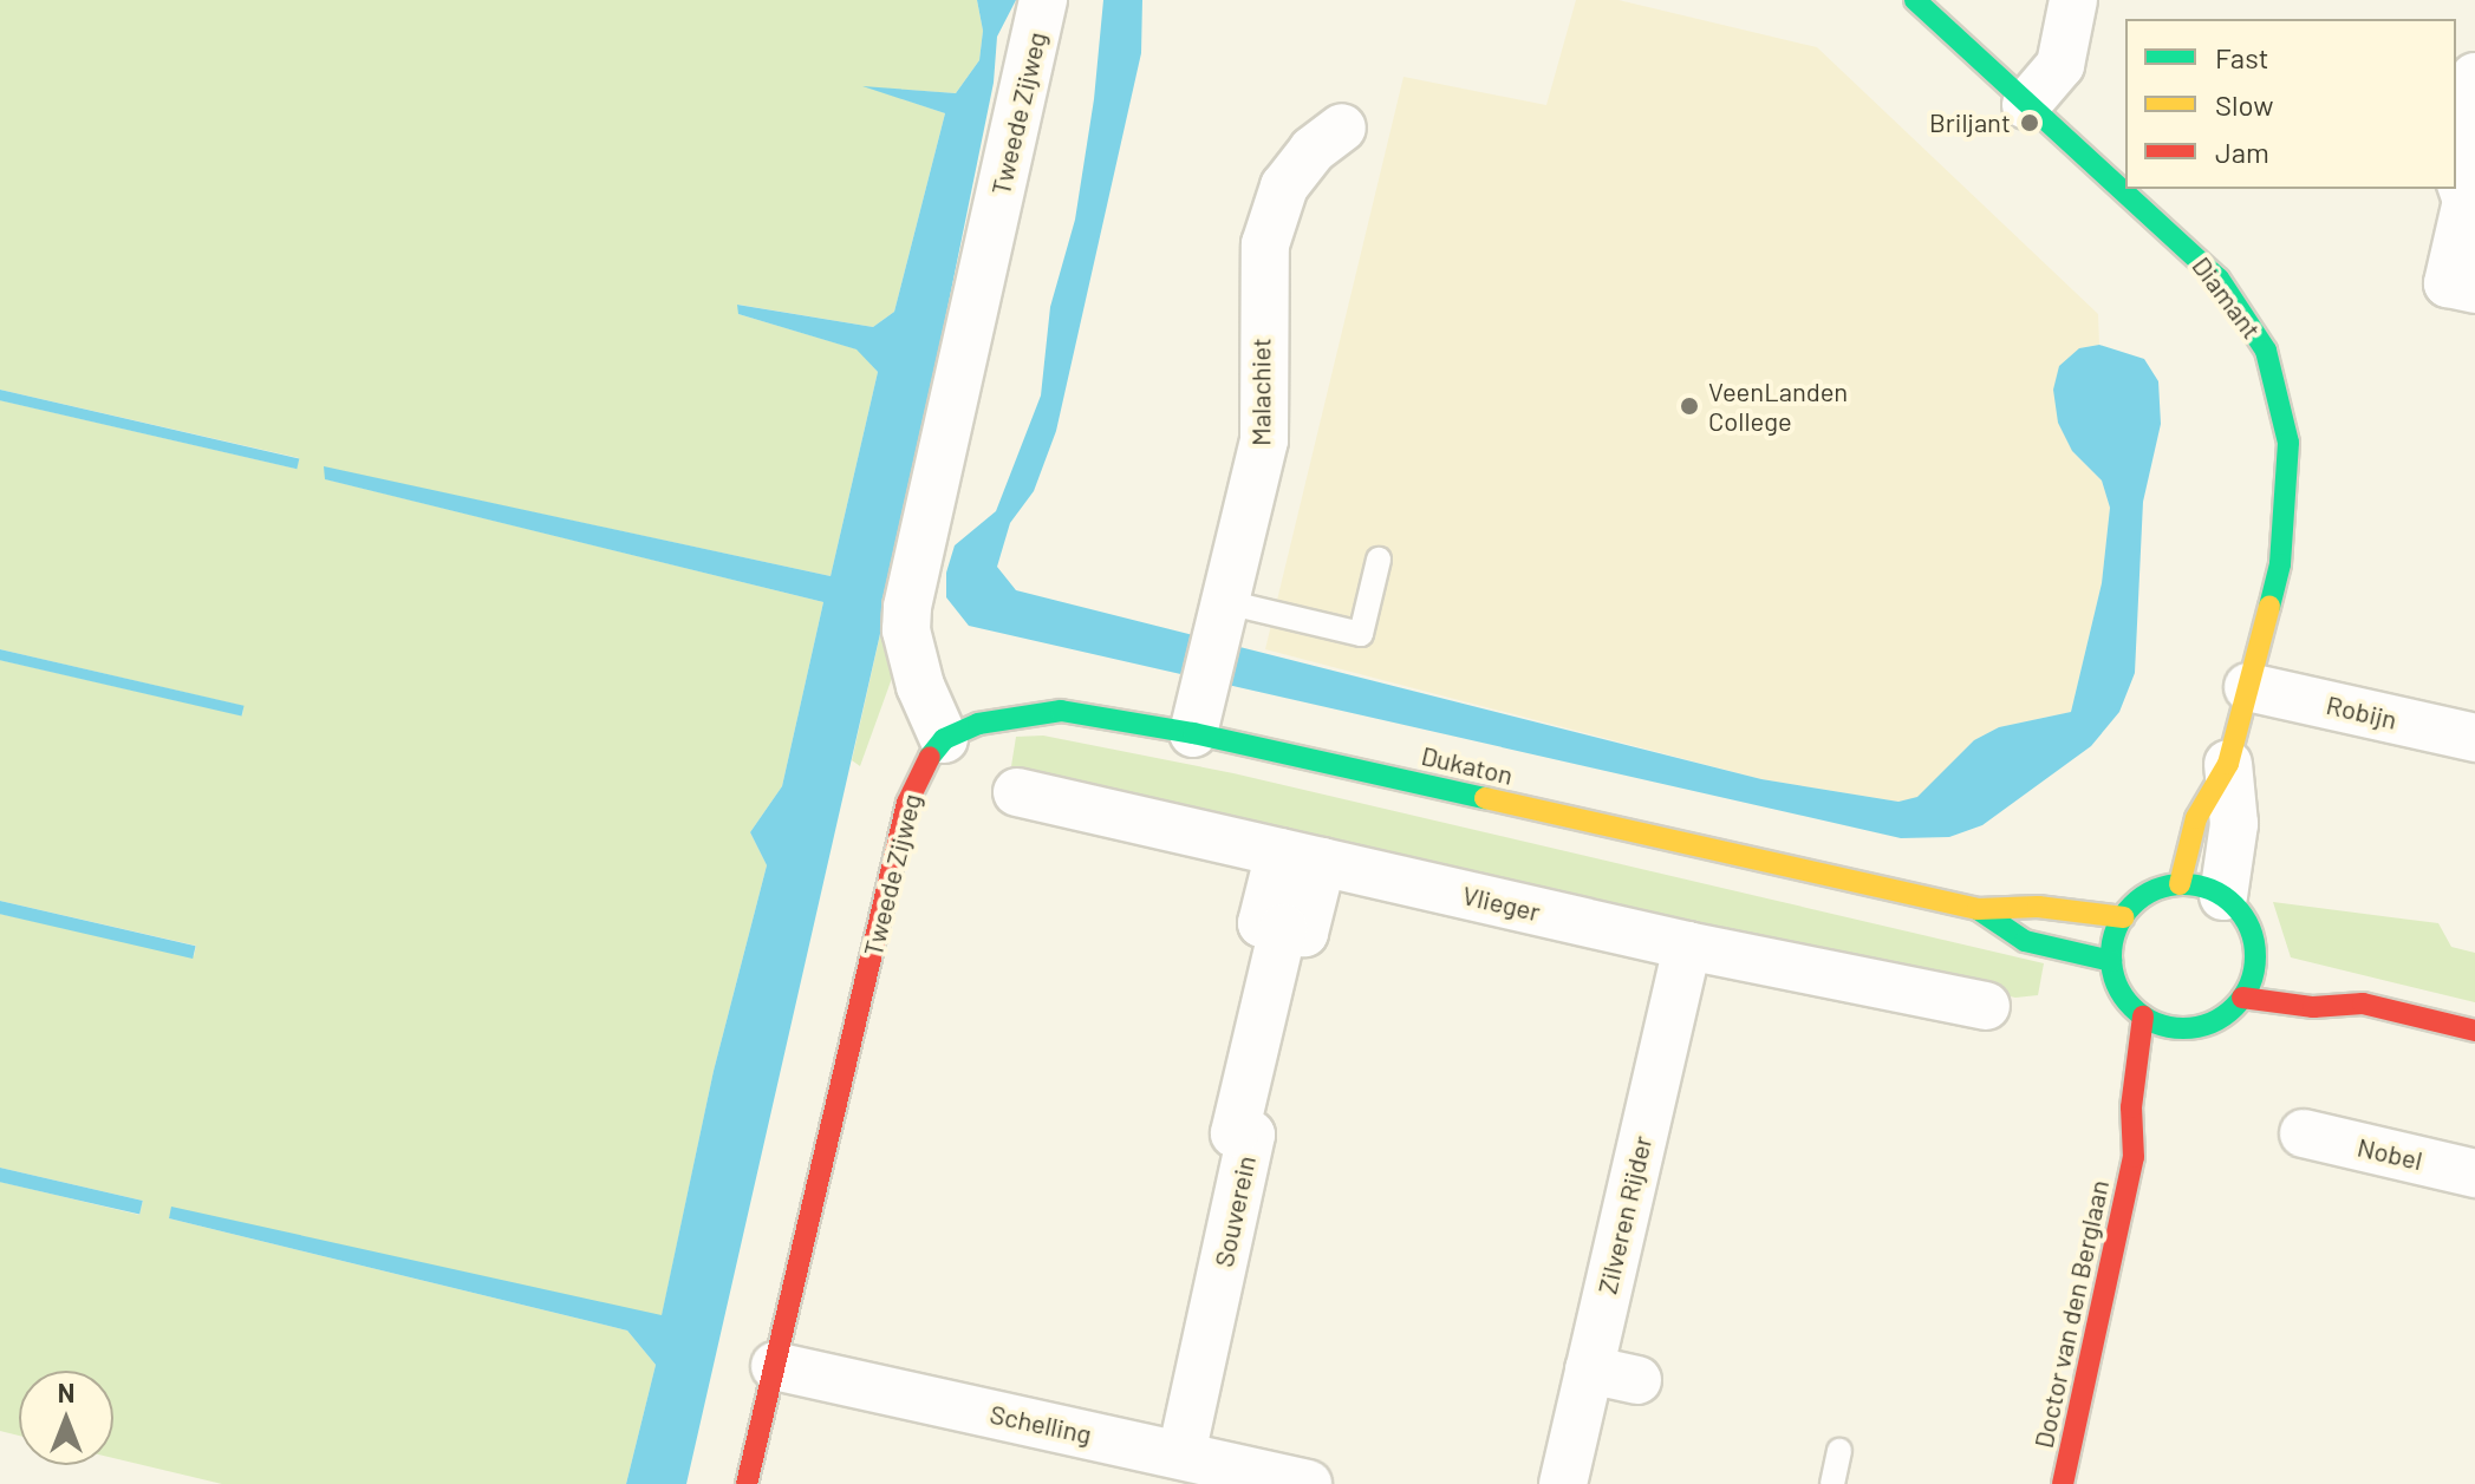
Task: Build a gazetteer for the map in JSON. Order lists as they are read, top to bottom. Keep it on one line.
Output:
{"streets":{"street":["Tweede Zijweg","Diamant","Malachiet","Robijn","Dukaton","Vlieger","Nobel","Souverein","Zilveren Rijder","Doctor van den Berglaan","Schelling"]},"crossings":[["Tweede Zijweg","Dukaton"],["Tweede Zijweg","Schelling"],["Diamant","Robijn"],["Diamant","Dukaton"],["Diamant","Doctor van den Berglaan"],["Malachiet","Dukaton"],["Dukaton","Doctor van den Berglaan"],["Vlieger","Souverein"],["Vlieger","Zilveren Rijder"],["Souverein","Schelling"]],"places":["Briljant","VeenLanden College"],"legend":["Fast","Slow","Jam"],"north":"top"}
